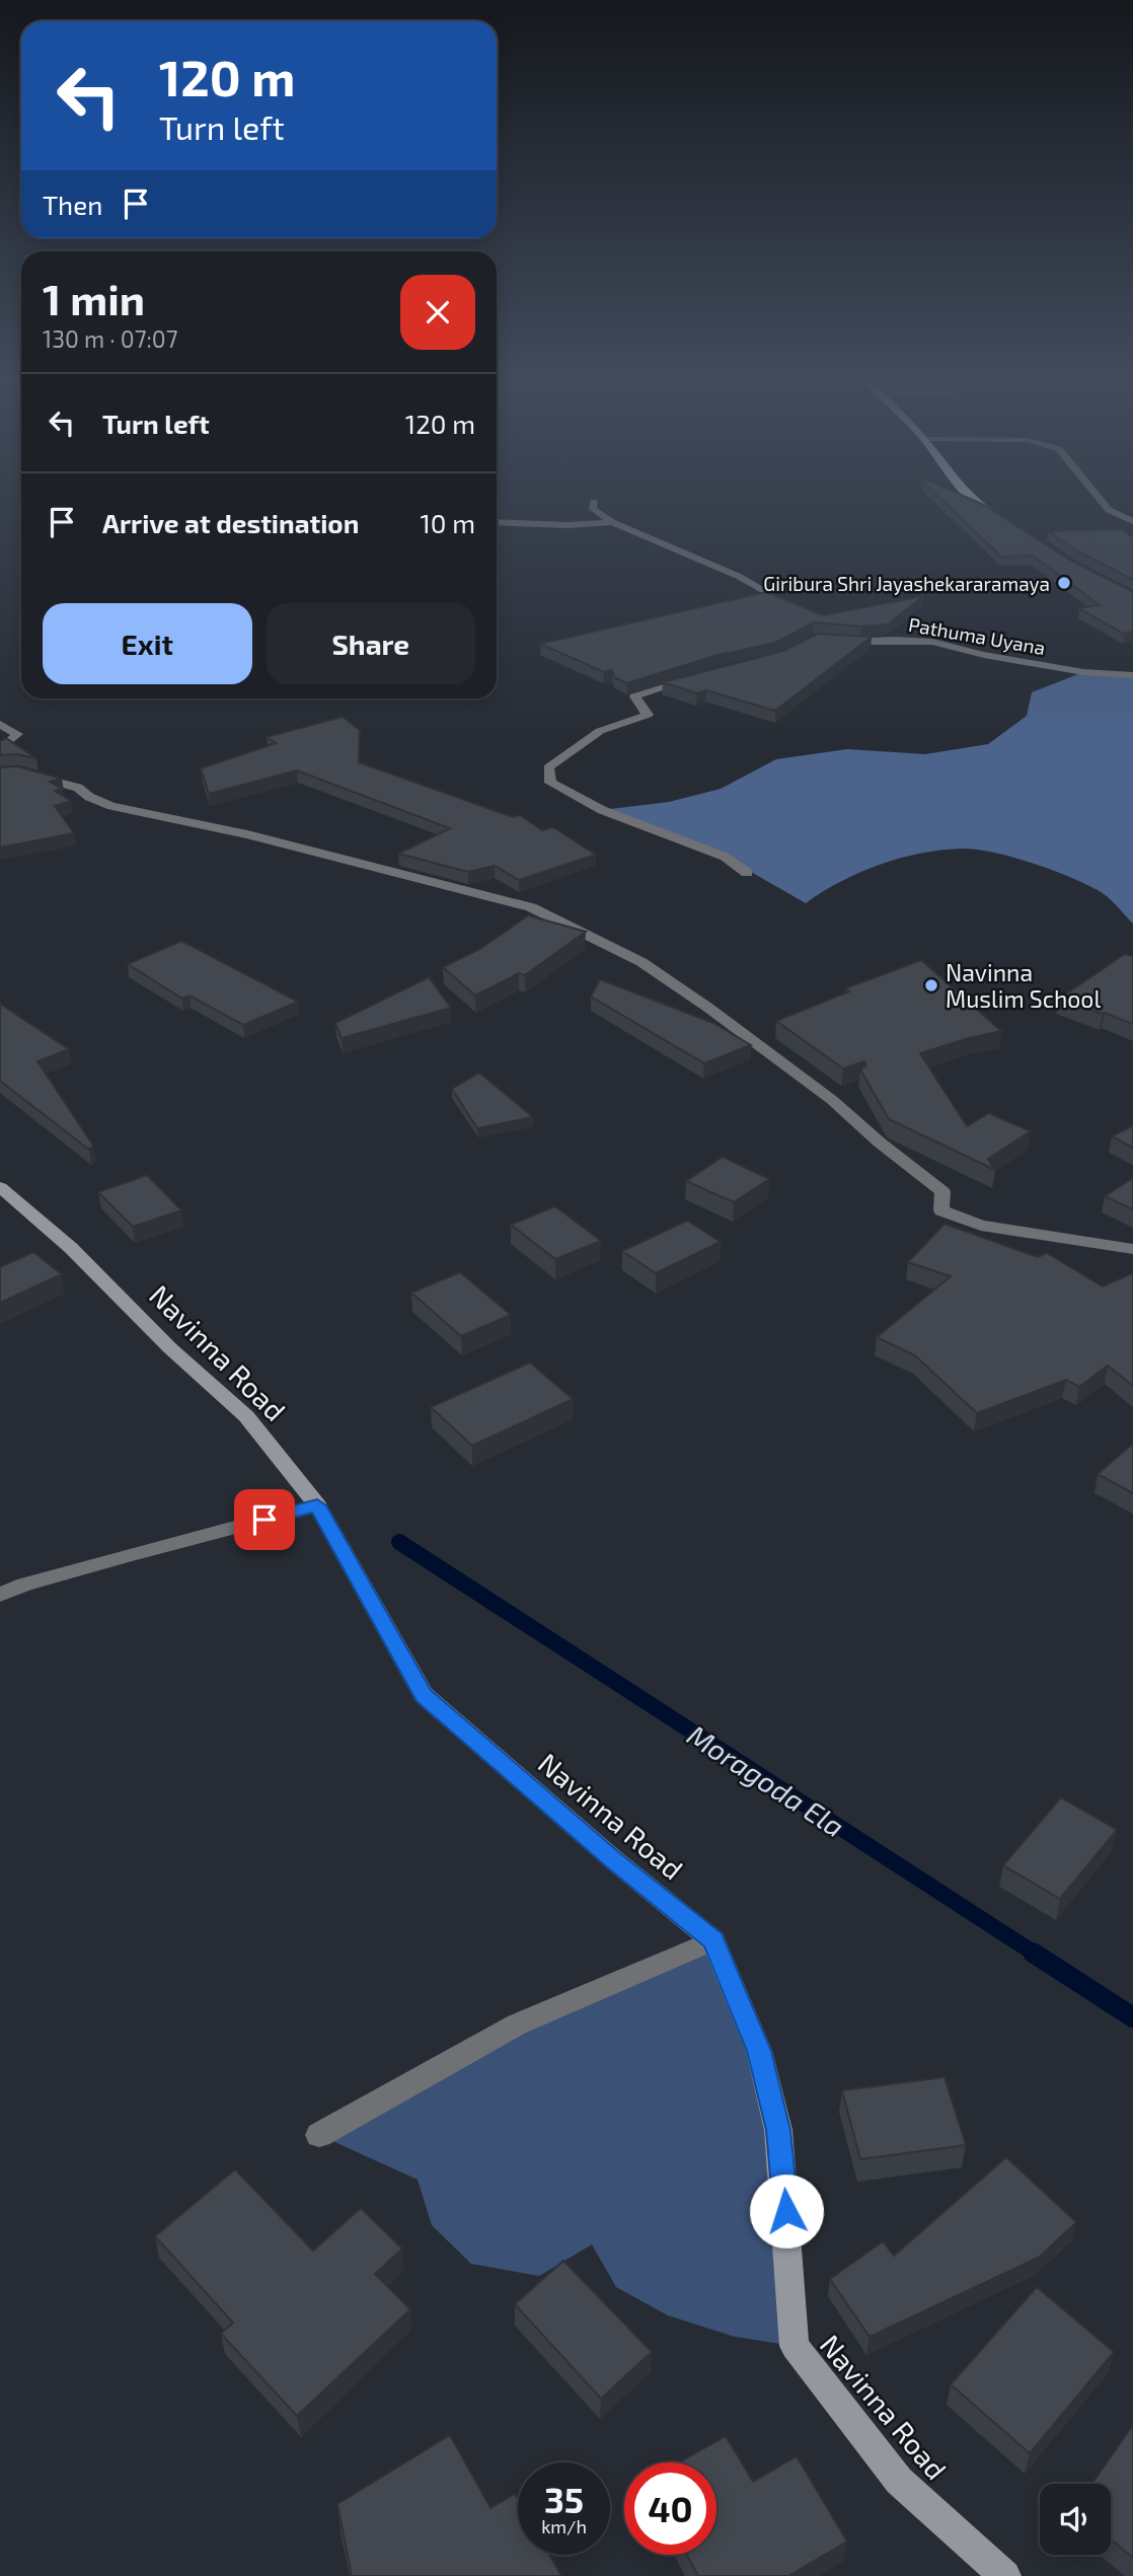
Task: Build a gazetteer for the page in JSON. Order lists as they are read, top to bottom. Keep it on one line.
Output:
{"streets":{"street":["Pathuma Uyana","Navinna Road"]},"water":["Moragoda Ela"],"places":["Giribura Shri Jayashekararamaya","Navinna Muslim School"],"page":{"turn":["120 m","Turn left"],"then":"Then","heading":["1 min","130 m · 07:07"],"list":[{"name":"Turn left","value":"120 m"},{"name":"Arrive at destination","value":"10 m"}],"buttons":["Exit","Share"],"speed":"35 km/h","limit":"40"}}
